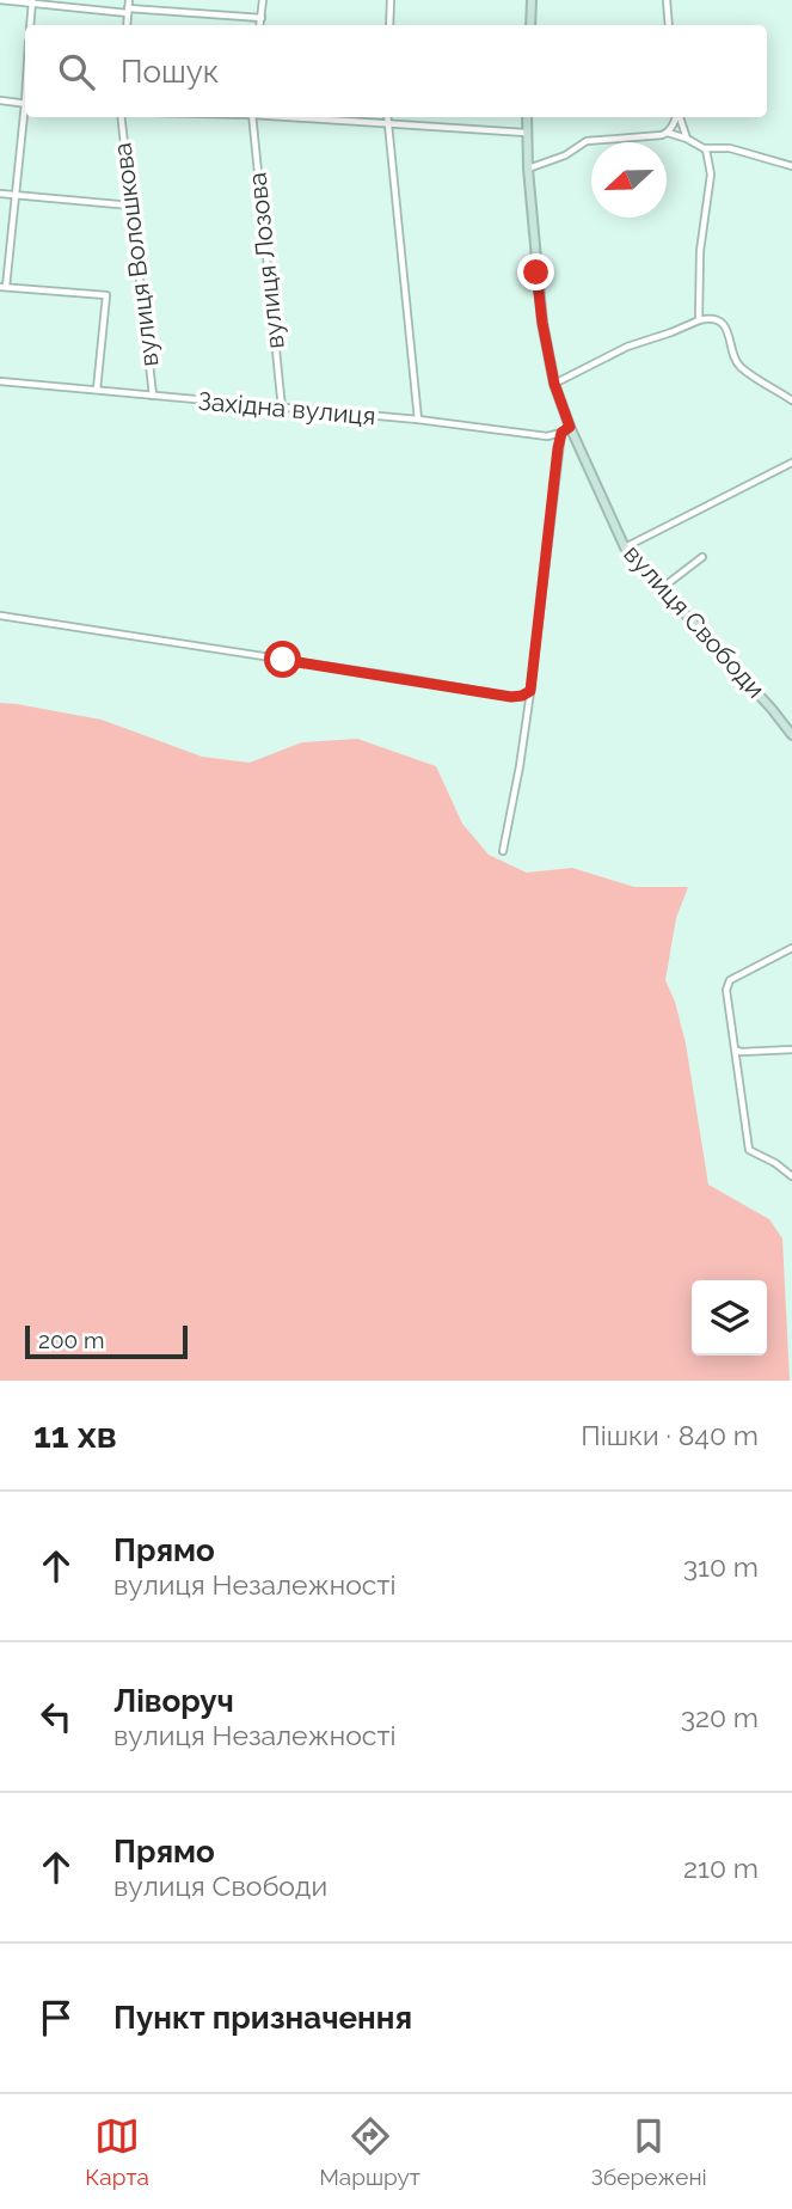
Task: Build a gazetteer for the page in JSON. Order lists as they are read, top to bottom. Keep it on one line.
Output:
{"streets":{"street":["вулиця Волошкова","вулиця Лозова","Західна вулиця","вулиця Свободи"]},"crossings":[["вулиця Волошкова","Західна вулиця"],["вулиця Лозова","Західна вулиця"]],"scale_bar":"200 m","north":"left","page":{"search":"Пошук","scale":"200 m","heading":["11 хв","Пішки · 840 m"],"list":[["Прямо","вулиця Незалежності","310 m"],["Ліворуч","вулиця Незалежності","320 m"],["Прямо","вулиця Свободи","210 m"],"Пункт призначення"],"nav":["Карта","Маршрут","Збережені"]}}
